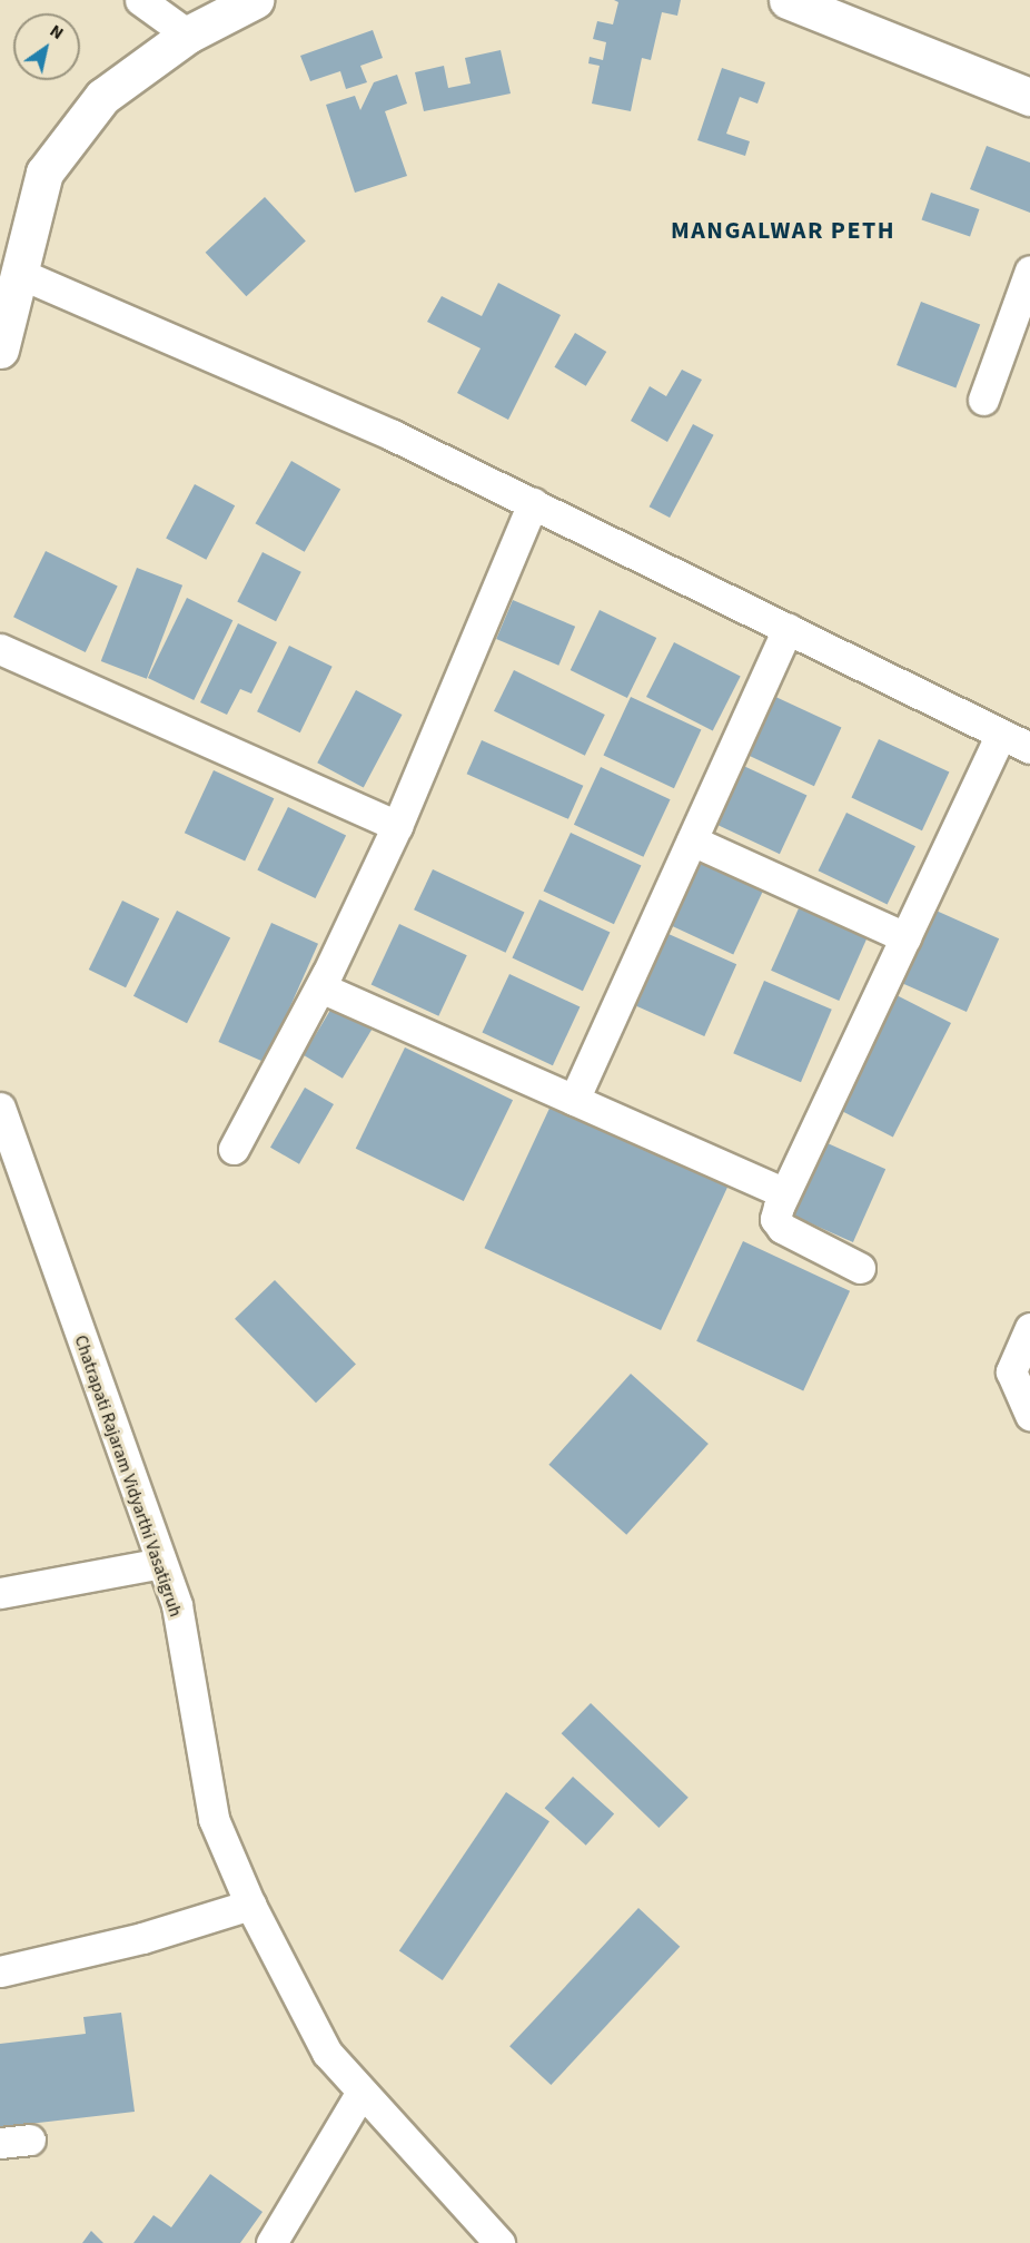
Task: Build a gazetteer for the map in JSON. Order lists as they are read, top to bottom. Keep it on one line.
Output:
{"streets":{"street":["Chatrapati Rajaram Vidyarthi Vasatigruh"]},"districts":["MANGALWAR PETH"],"north":"top right"}
